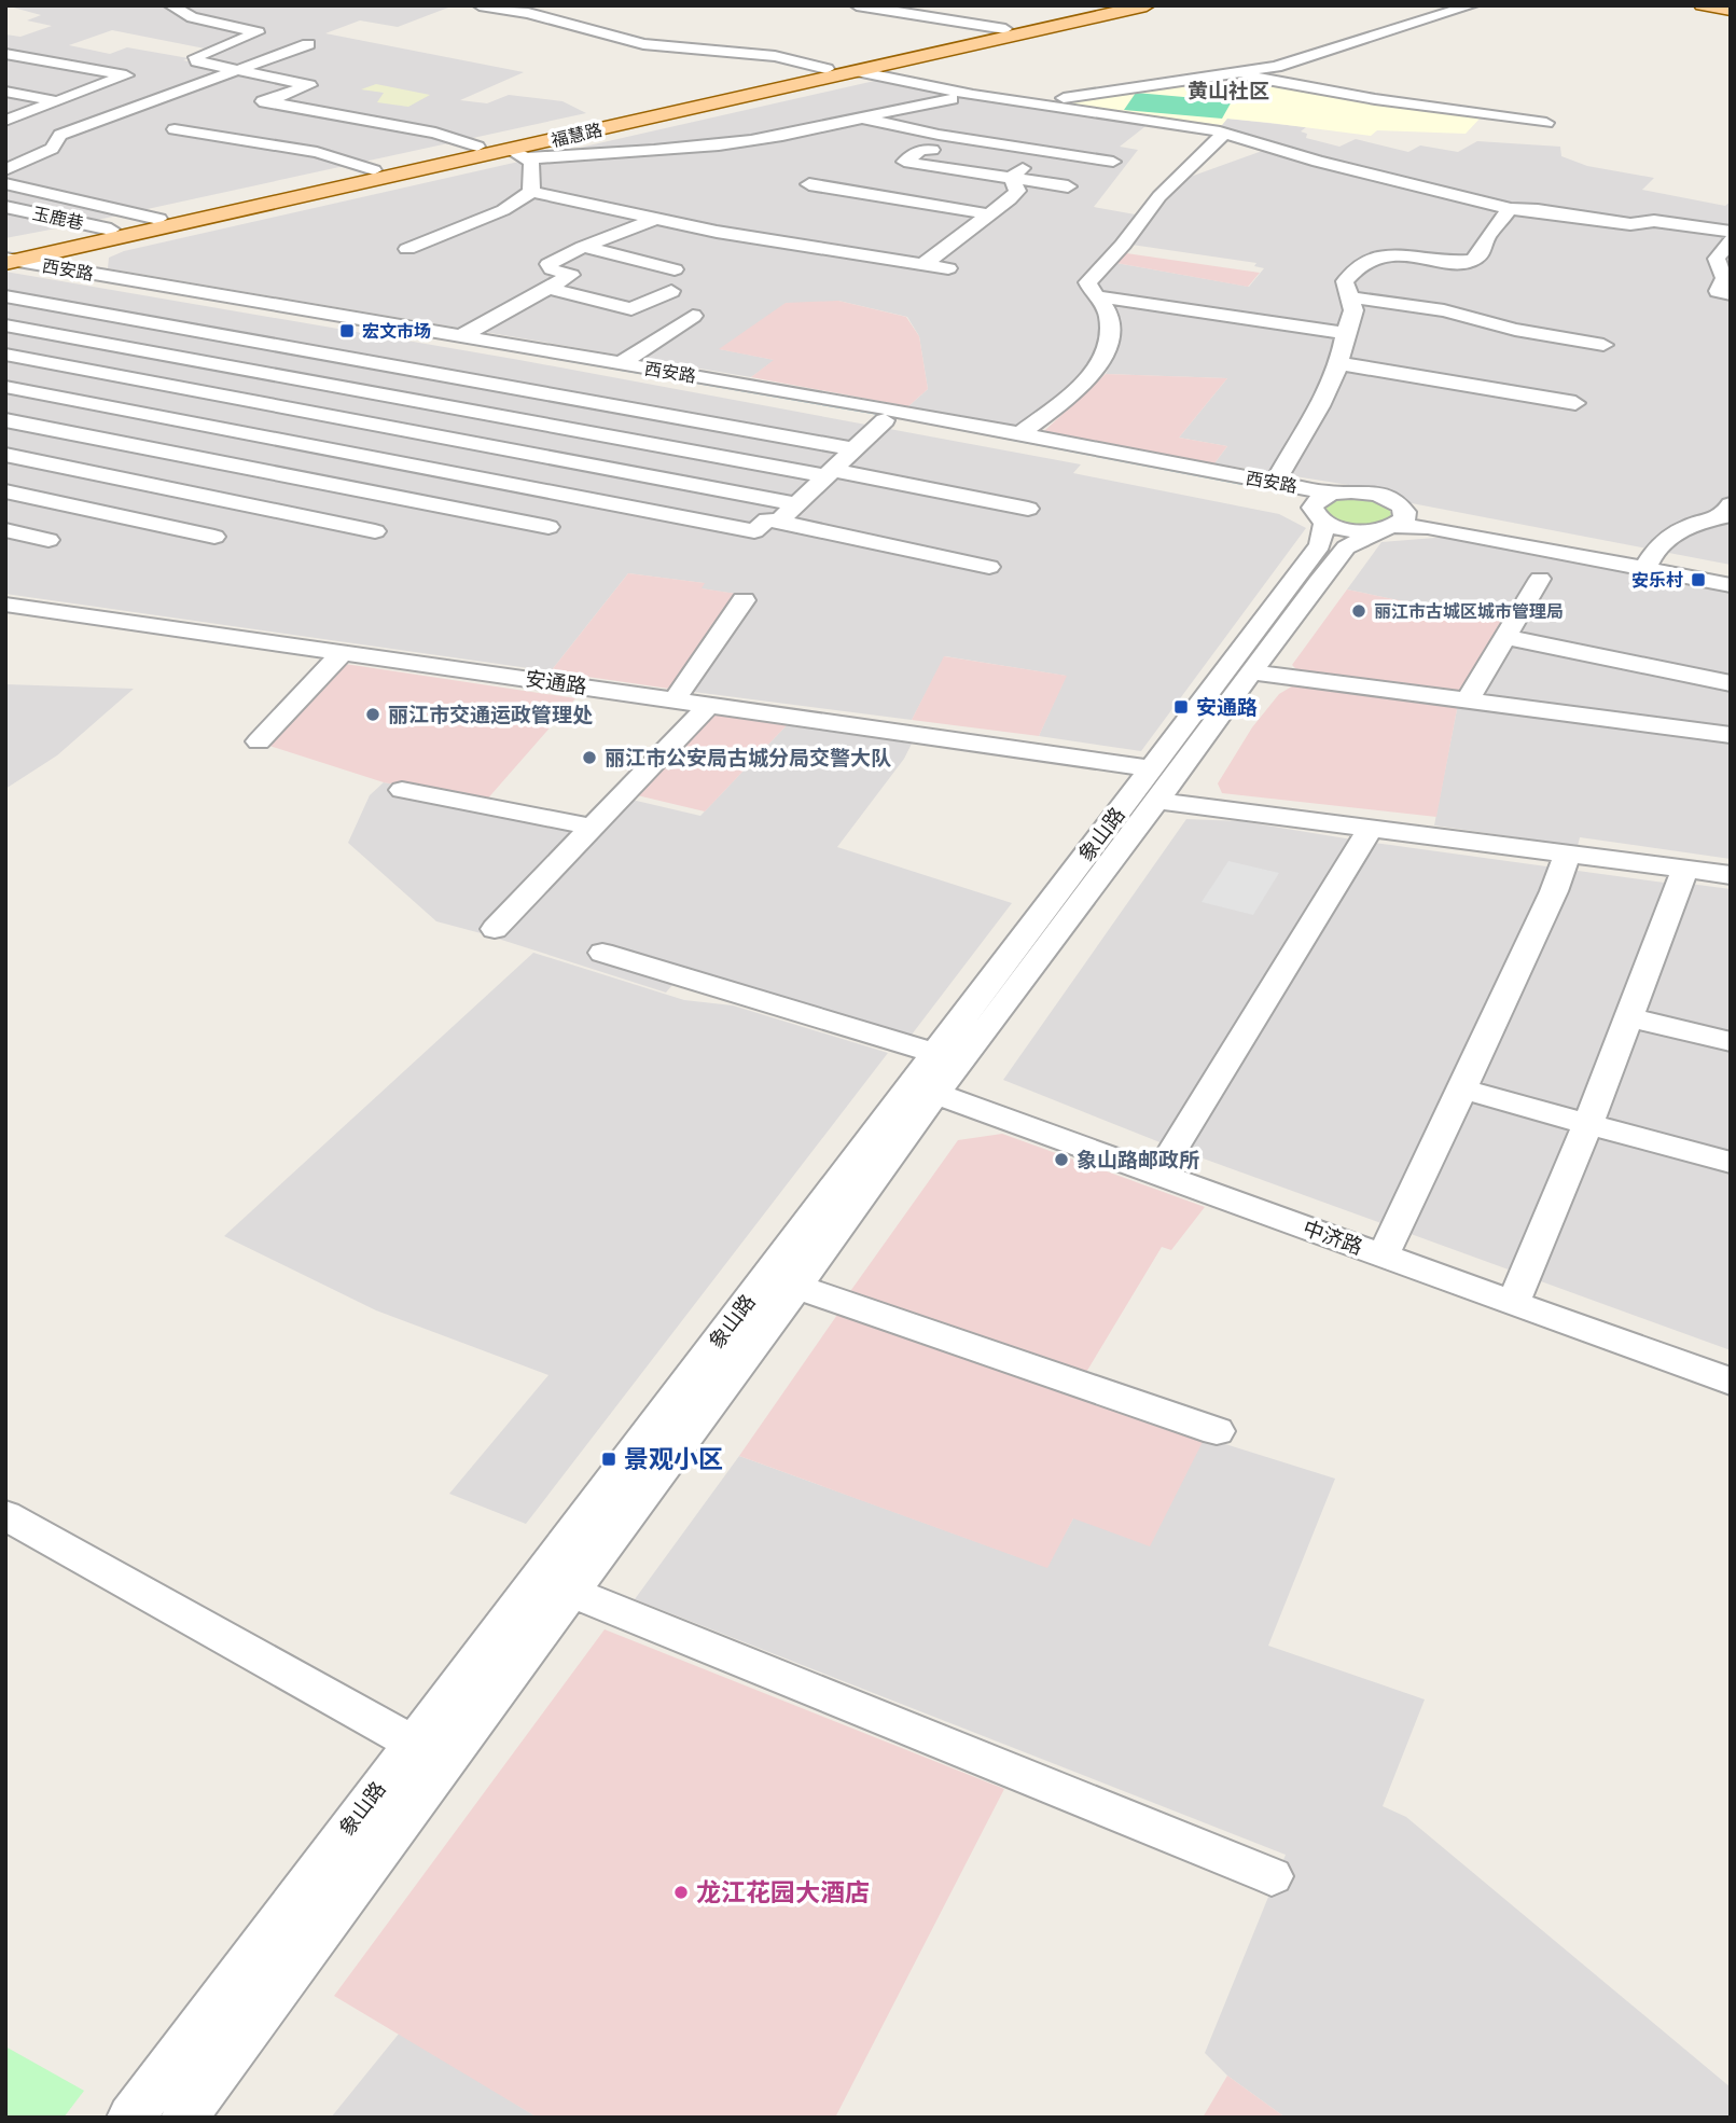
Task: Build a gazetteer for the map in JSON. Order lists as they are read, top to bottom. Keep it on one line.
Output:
{"streets":{"main road":["福慧路"],"street":["玉鹿巷","西安路","安通路","象山路","中济路"]},"crossings":[["福慧路","玉鹿巷"],["福慧路","西安路"],["西安路","象山路"],["安通路","象山路"],["象山路","中济路"]],"districts":["黄山社区"],"places":{"transit":["宏文市场","安乐村","安通路","景观小区"],"other":["丽江市古城区城市管理局","丽江市交通运政管理处","丽江市公安局古城分局交警大队","象山路邮政所","龙江花园大酒店"]}}
